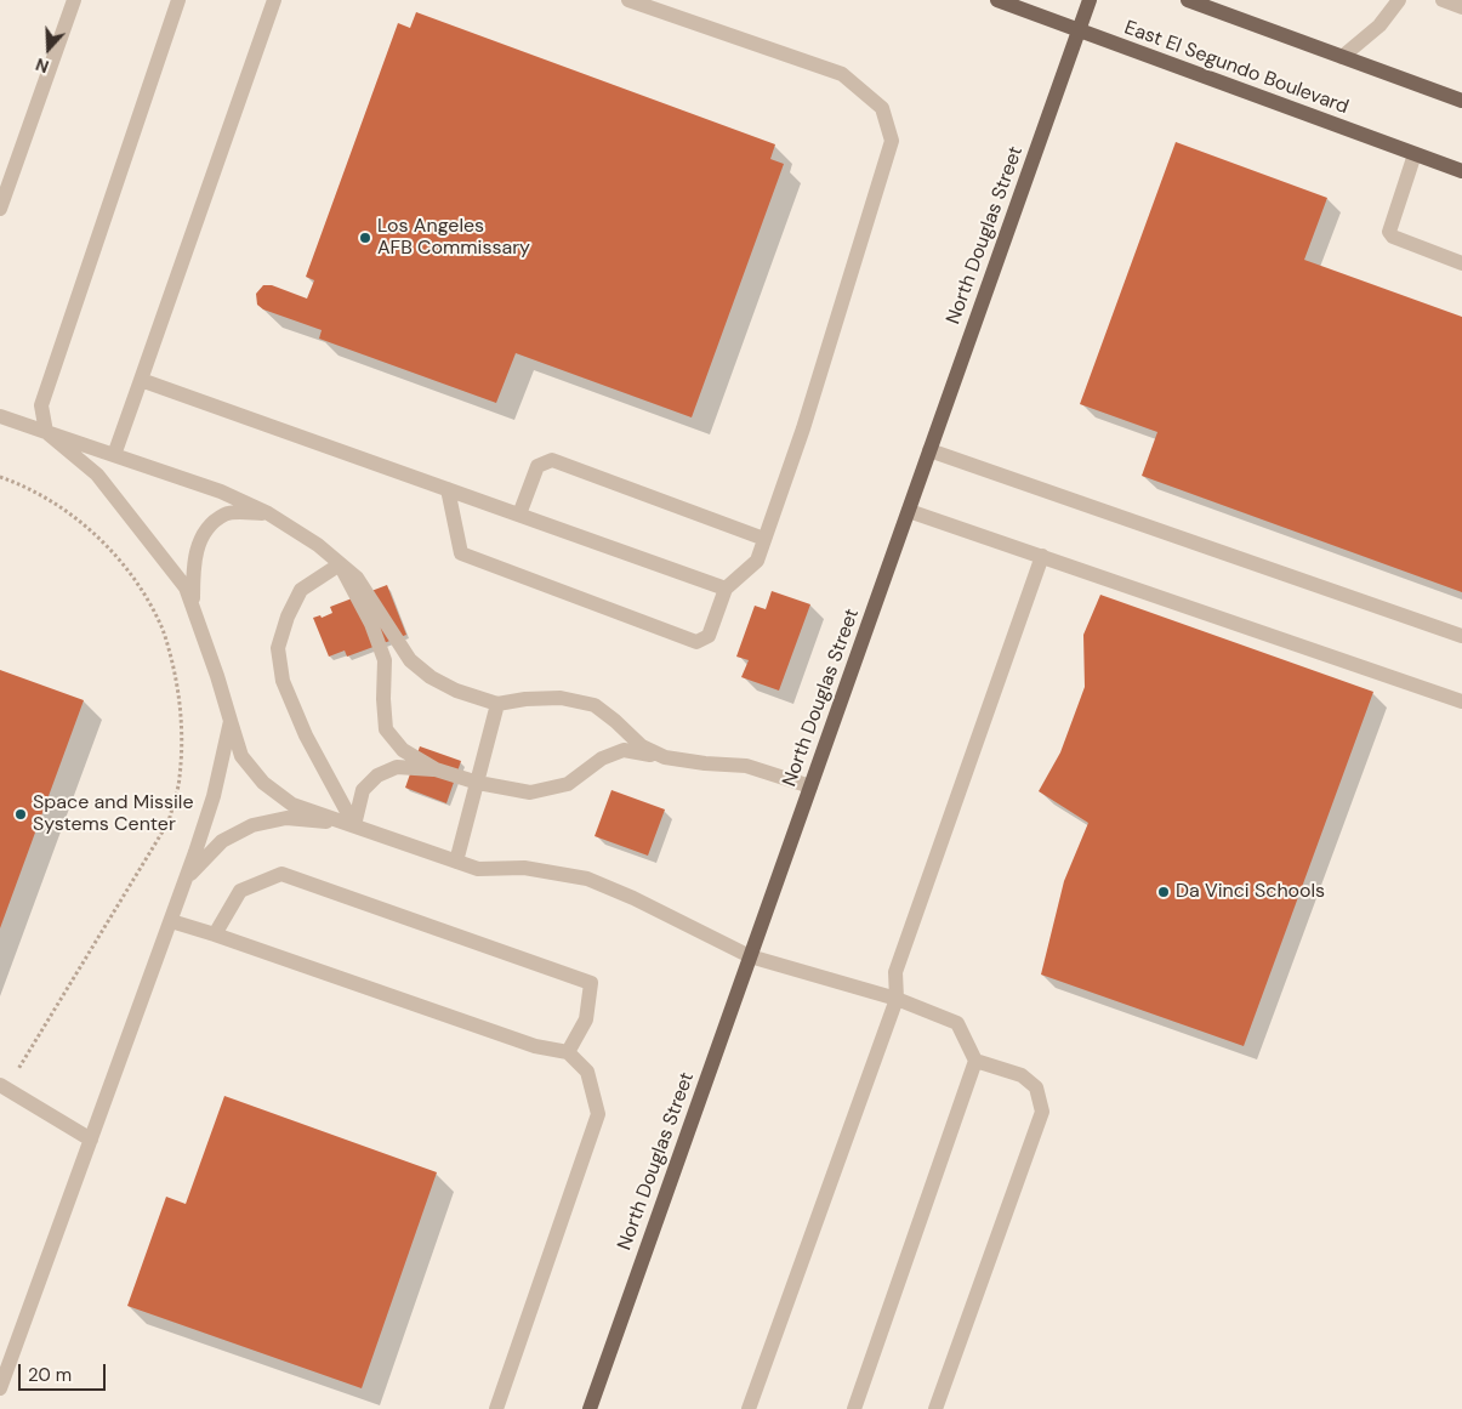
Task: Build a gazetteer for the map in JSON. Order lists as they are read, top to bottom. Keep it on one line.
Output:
{"streets":{"main road":["East El Segundo Boulevard","North Douglas Street"]},"crossings":[["East El Segundo Boulevard","North Douglas Street"]],"places":["Los Angeles AFB Commissary","Space and Missile Systems Center","Da Vinci Schools"],"scale_bar":"20 m","north":"bottom"}
